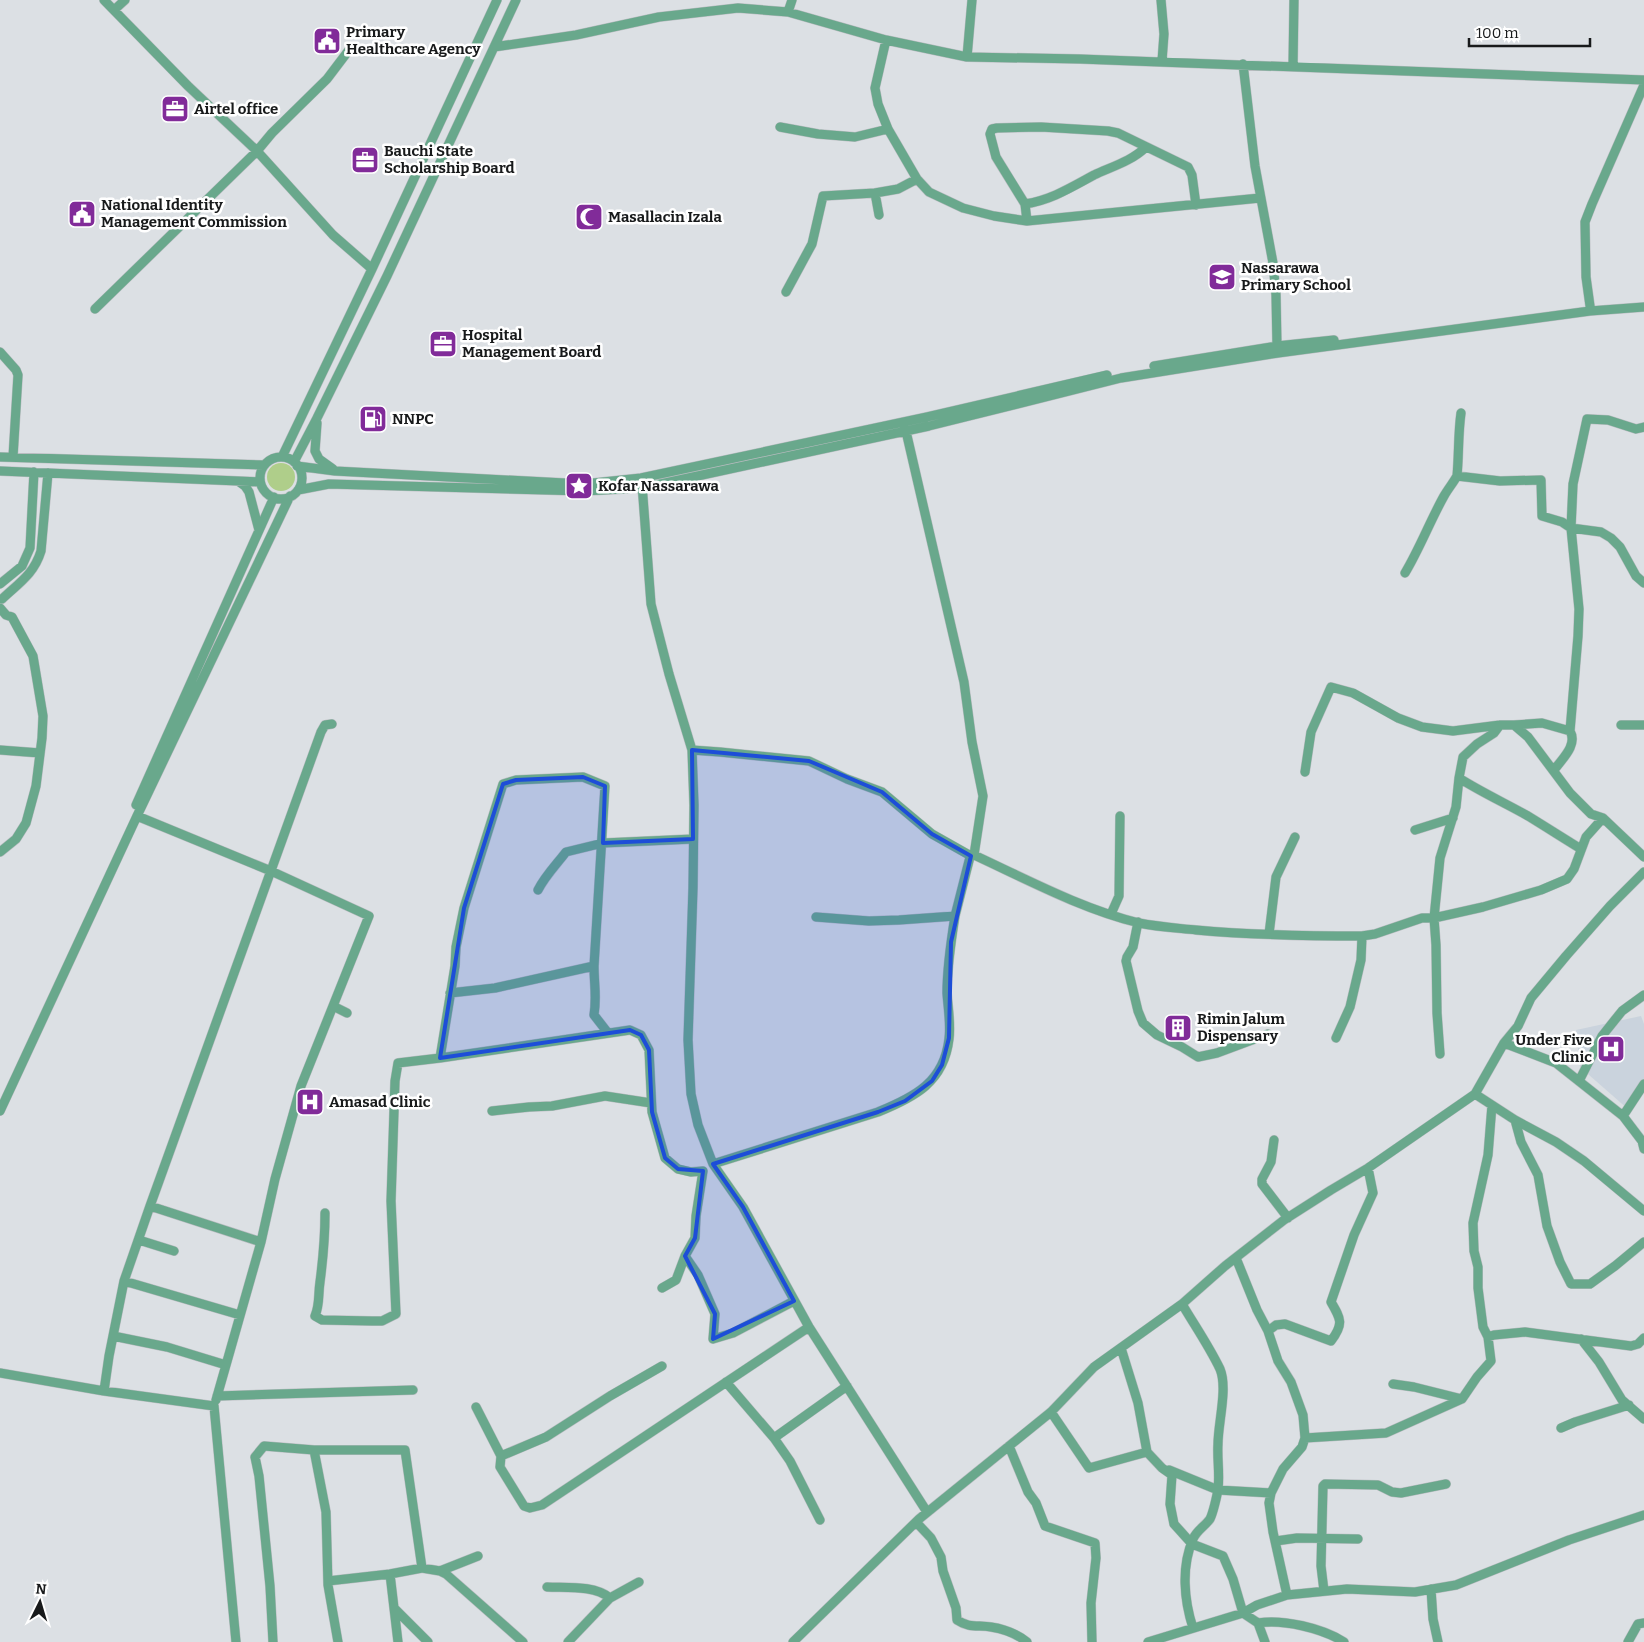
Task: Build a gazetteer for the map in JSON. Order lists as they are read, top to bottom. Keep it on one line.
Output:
{"places":{"public building":["Primary Healthcare Agency","National Identity Management Commission"],"office":["Airtel office","Bauchi State Scholarship Board","Hospital Management Board"],"mosque":["Masallacin Izala"],"school or university":["Nassarawa Primary School"],"fuel station":["NNPC"],"place":["Kofar Nassarawa"],"building":["Rimin Jalum Dispensary"],"hospital":["Under Five Clinic","Amasad Clinic"]},"scale_bar":"100 m","north":"top"}
